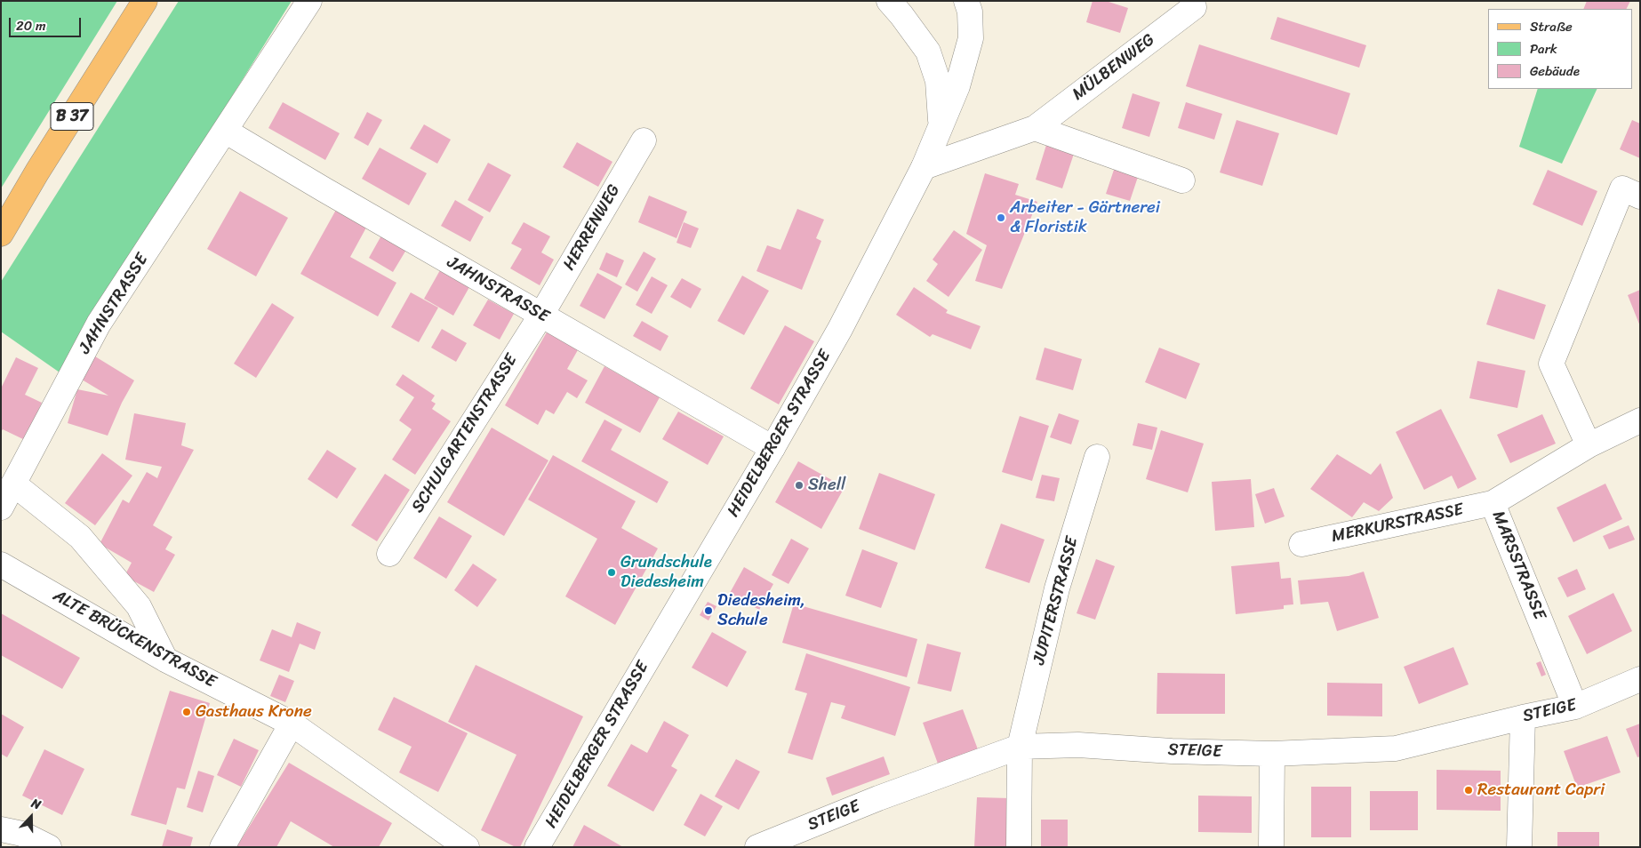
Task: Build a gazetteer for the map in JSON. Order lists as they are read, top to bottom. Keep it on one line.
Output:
{"streets":{"main road":["B 37"],"street":["MÜLBENWEG","HERRENWEG","JAHNSTRASSE","SCHULGARTENSTRASSE","HEIDELBERGER STRASSE","MERKURSTRASSE","MARSSTRASSE","JUPITERSTRASSE","ALTE BRÜCKENSTRASSE","STEIGE"]},"crossings":[["MÜLBENWEG","HEIDELBERGER STRASSE"],["HERRENWEG","JAHNSTRASSE"],["HERRENWEG","SCHULGARTENSTRASSE"],["JAHNSTRASSE","SCHULGARTENSTRASSE"],["JAHNSTRASSE","HEIDELBERGER STRASSE"],["MERKURSTRASSE","MARSSTRASSE"],["MARSSTRASSE","STEIGE"],["JUPITERSTRASSE","STEIGE"]],"places":["Arbeiter - Gärtnerei & Floristik","Shell","Grundschule Diedesheim","Diedesheim, Schule","Gasthaus Krone","Restaurant Capri"],"legend":["Straße","Park","Gebäude"],"scale_bar":"20 m","north":"top"}
